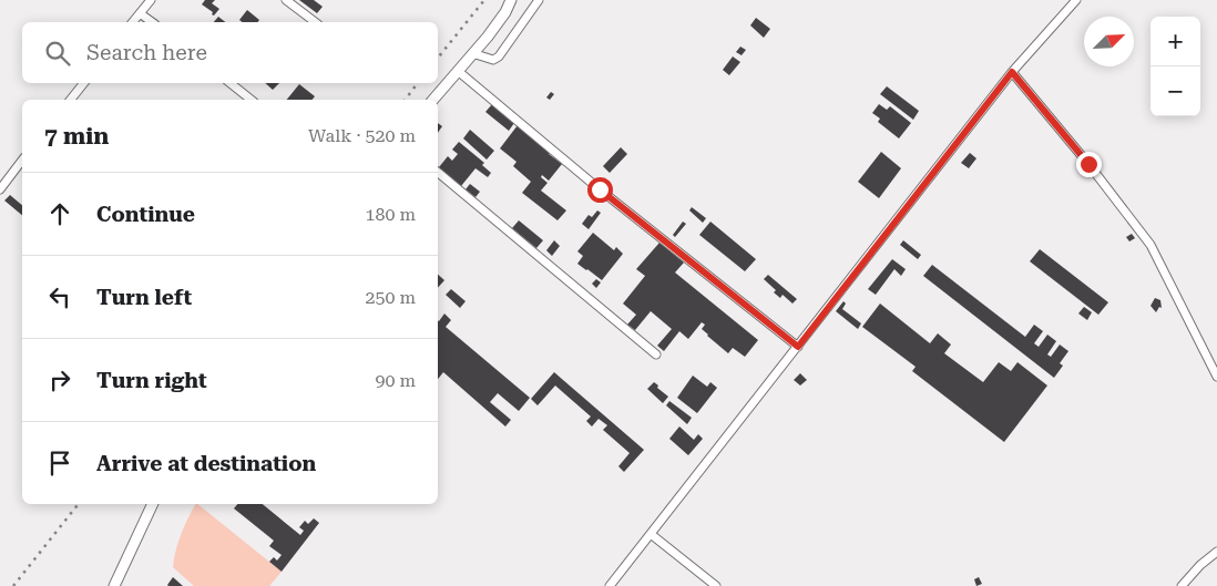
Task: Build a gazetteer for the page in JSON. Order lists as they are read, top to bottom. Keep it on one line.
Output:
{"north":"top right","page":{"map_buttons":["+","−"],"search":"Search here","heading":["7 min","Walk · 520 m"],"list":[["Continue","180 m"],["Turn left","250 m"],["Turn right","90 m"],"Arrive at destination"]}}
